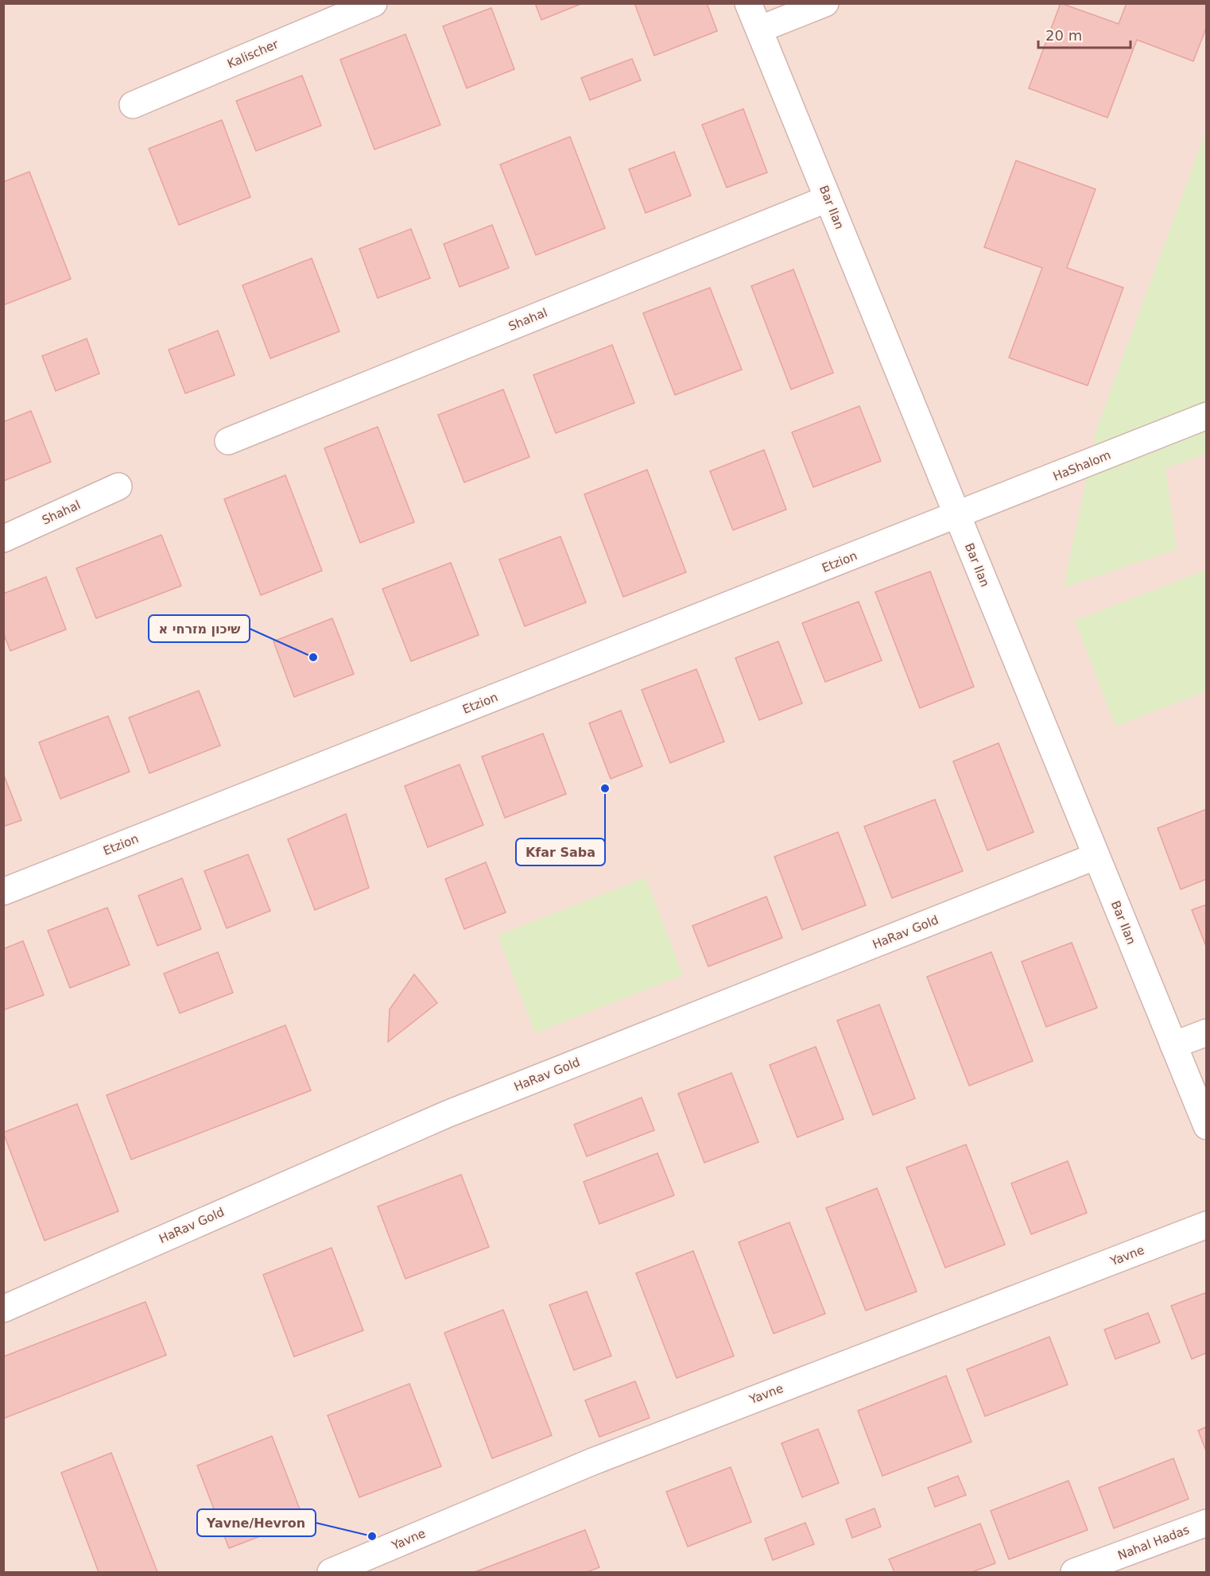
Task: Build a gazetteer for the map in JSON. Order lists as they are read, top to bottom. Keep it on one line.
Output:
{"streets":{"street":["Kalischer","Bar Ilan","Shahal","HaShalom","Etzion","HaRav Gold","Yavne","Nahal Hadas"]},"crossings":[["Bar Ilan","Shahal"],["Bar Ilan","HaShalom"],["Bar Ilan","Etzion"],["Bar Ilan","HaRav Gold"],["HaShalom","Etzion"]],"places":["שיכון מזרחי א","Kfar Saba","Yavne/Hevron"],"scale_bar":"20 m"}
